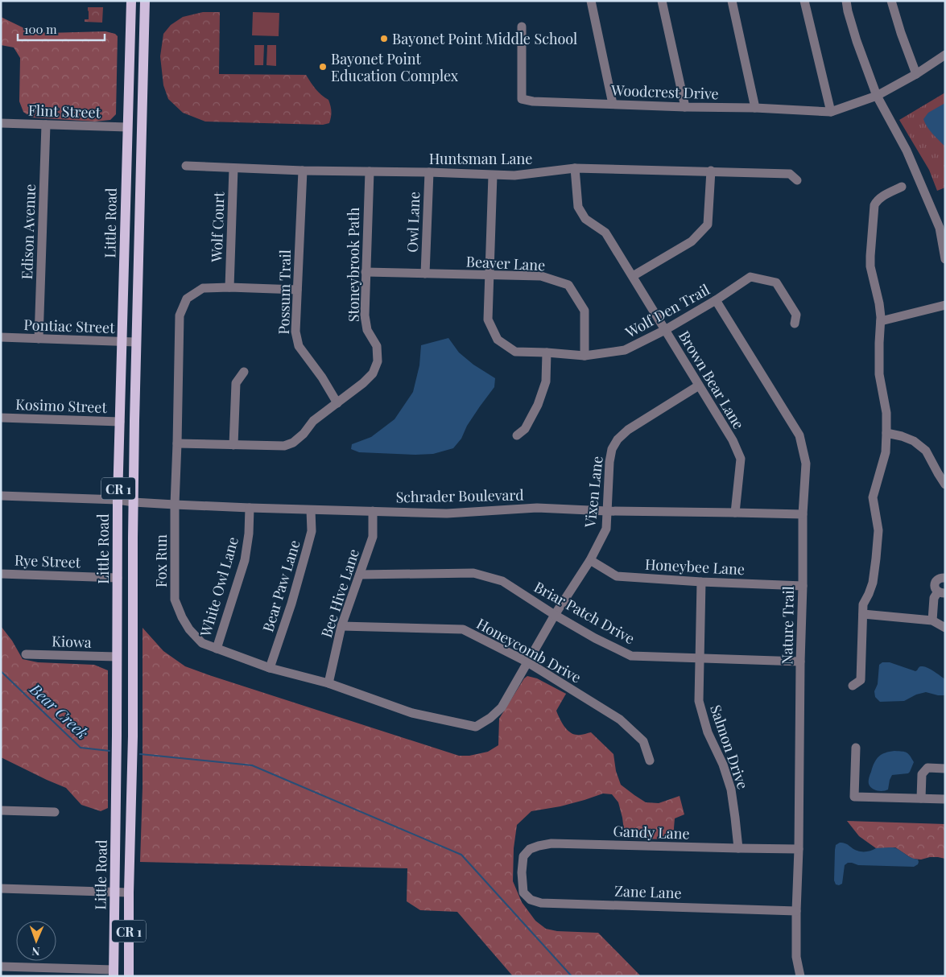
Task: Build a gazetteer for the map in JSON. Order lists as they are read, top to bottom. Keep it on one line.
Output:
{"streets":{"main road":["Little Road","CR 1"],"street":["Woodcrest Drive","Flint Street","Huntsman Lane","Owl Lane","Wolf Court","Edison Avenue","Beaver Lane","Stoneybrook Path","Possum Trail","Wolf Den Trail","Pontiac Street","Brown Bear Lane","Kosimo Street","Vixen Lane","Schrader Boulevard","Rye Street","Fox Run","Honeybee Lane","Bear Paw Lane","White Owl Lane","Bee Hive Lane","Briar Patch Drive","Nature Trail","Kiowa","Honeycomb Drive","Salmon Drive","Gandy Lane","Zane Lane"]},"crossings":[["Flint Street","Little Road"],["Flint Street","Edison Avenue"],["Huntsman Lane","Owl Lane"],["Huntsman Lane","Wolf Court"],["Huntsman Lane","Stoneybrook Path"],["Huntsman Lane","Possum Trail"],["Huntsman Lane","Wolf Den Trail"],["Huntsman Lane","Brown Bear Lane"],["Owl Lane","Beaver Lane"],["Little Road","Pontiac Street"],["Little Road","Kosimo Street"],["Little Road","Schrader Boulevard"],["Little Road","Rye Street"],["Little Road","Kiowa"],["Wolf Court","Fox Run"],["Edison Avenue","Pontiac Street"],["Beaver Lane","Stoneybrook Path"],["Beaver Lane","Wolf Den Trail"],["Stoneybrook Path","Possum Trail"],["Stoneybrook Path","Fox Run"],["Possum Trail","Fox Run"],["Wolf Den Trail","Brown Bear Lane"],["Wolf Den Trail","Nature Trail"],["Brown Bear Lane","Vixen Lane"],["Brown Bear Lane","Schrader Boulevard"],["Vixen Lane","Schrader Boulevard"],["Vixen Lane","Fox Run"],["Vixen Lane","Honeybee Lane"],["Vixen Lane","Briar Patch Drive"],["Vixen Lane","Honeycomb Drive"],["Schrader Boulevard","Fox Run"],["Schrader Boulevard","Bear Paw Lane"],["Schrader Boulevard","White Owl Lane"],["Schrader Boulevard","Bee Hive Lane"],["Schrader Boulevard","Nature Trail"],["Fox Run","Bear Paw Lane"],["Fox Run","White Owl Lane"],["Fox Run","Bee Hive Lane"],["Honeybee Lane","Nature Trail"],["Honeybee Lane","Salmon Drive"],["Bee Hive Lane","Briar Patch Drive"],["Bee Hive Lane","Honeycomb Drive"],["Briar Patch Drive","Nature Trail"],["Briar Patch Drive","Salmon Drive"],["Nature Trail","Gandy Lane"],["Nature Trail","Zane Lane"],["Salmon Drive","Gandy Lane"],["Gandy Lane","Zane Lane"]],"water":["Bear Creek"],"places":["Bayonet Point Middle School","Bayonet Point Education Complex"],"scale_bar":"100 m","north":"bottom"}
